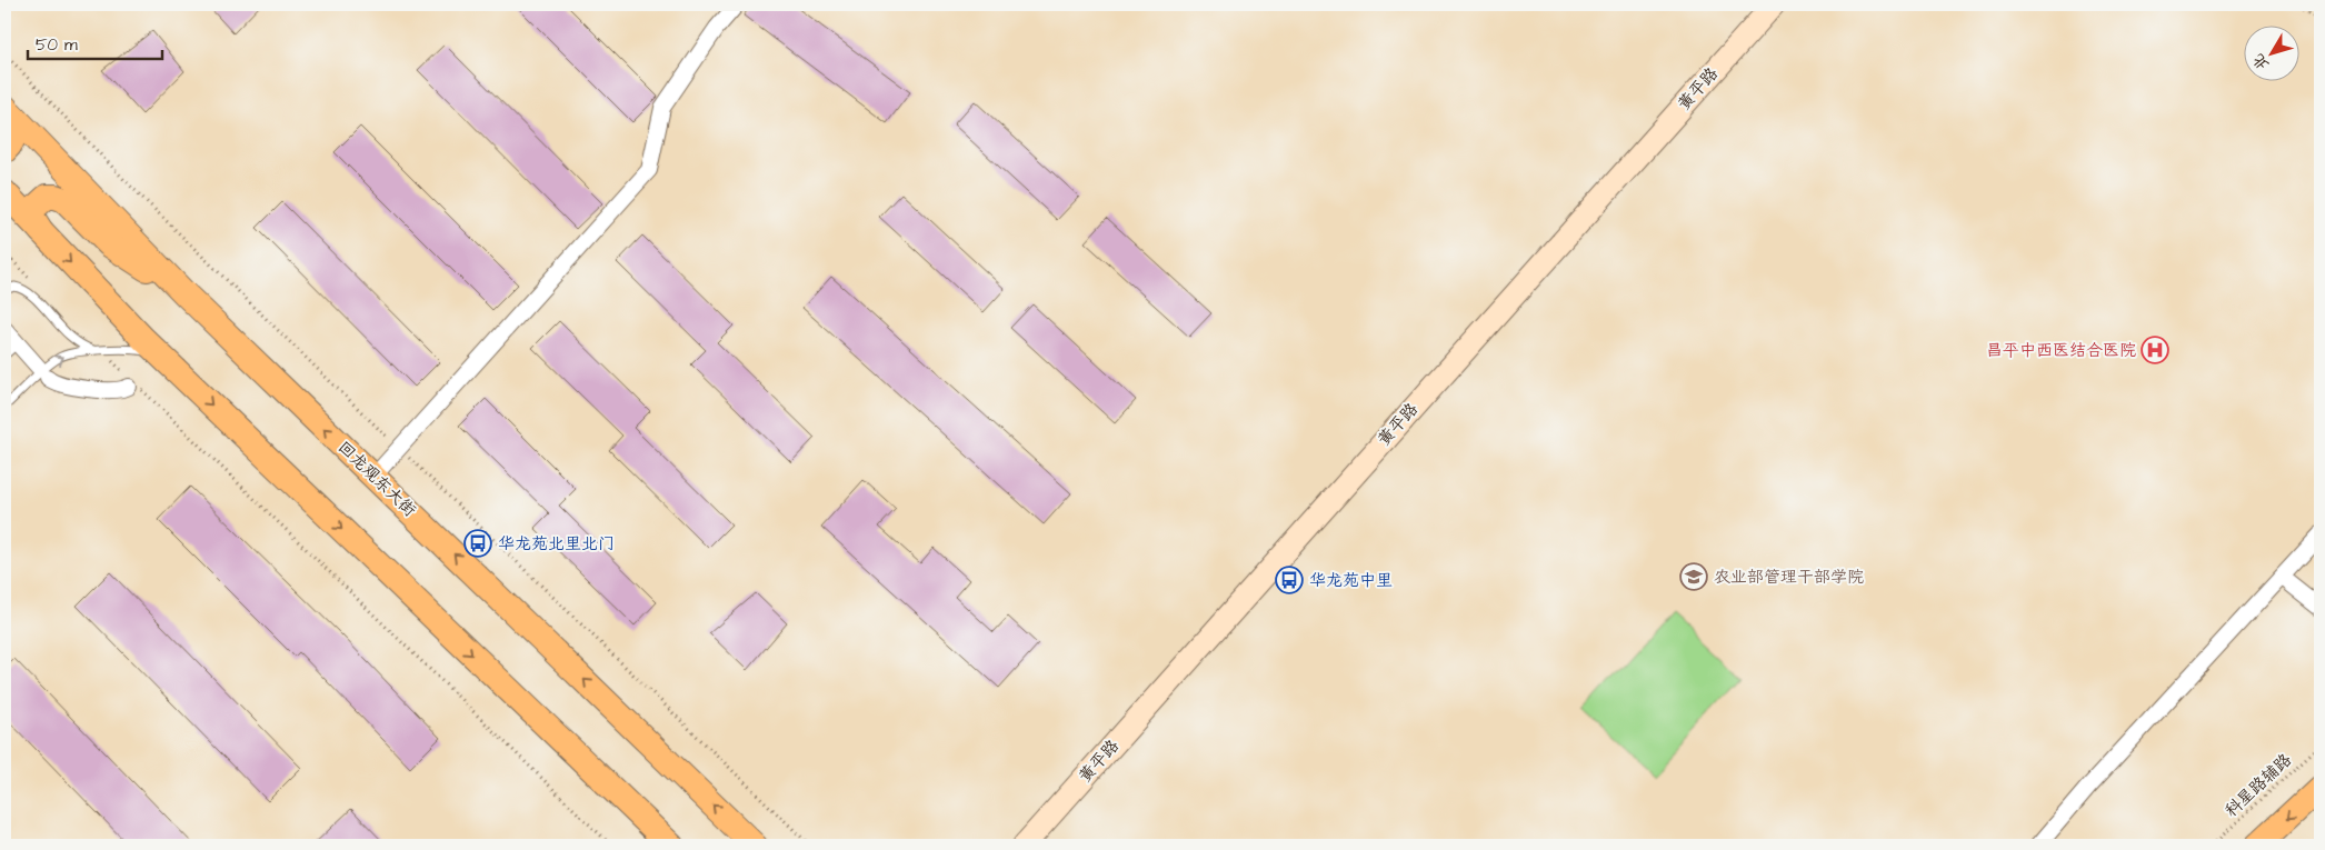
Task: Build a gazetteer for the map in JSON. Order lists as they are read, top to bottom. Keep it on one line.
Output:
{"streets":{"main road":["黄平路","回龙观东大街"],"path":["科星路辅路"]},"places":{"hospital":["昌平中西医结合医院"],"bus stop":["华龙苑北里北门","华龙苑中里"],"school or university":["农业部管理干部学院"]},"scale_bar":"50 m","north":"bottom left"}
